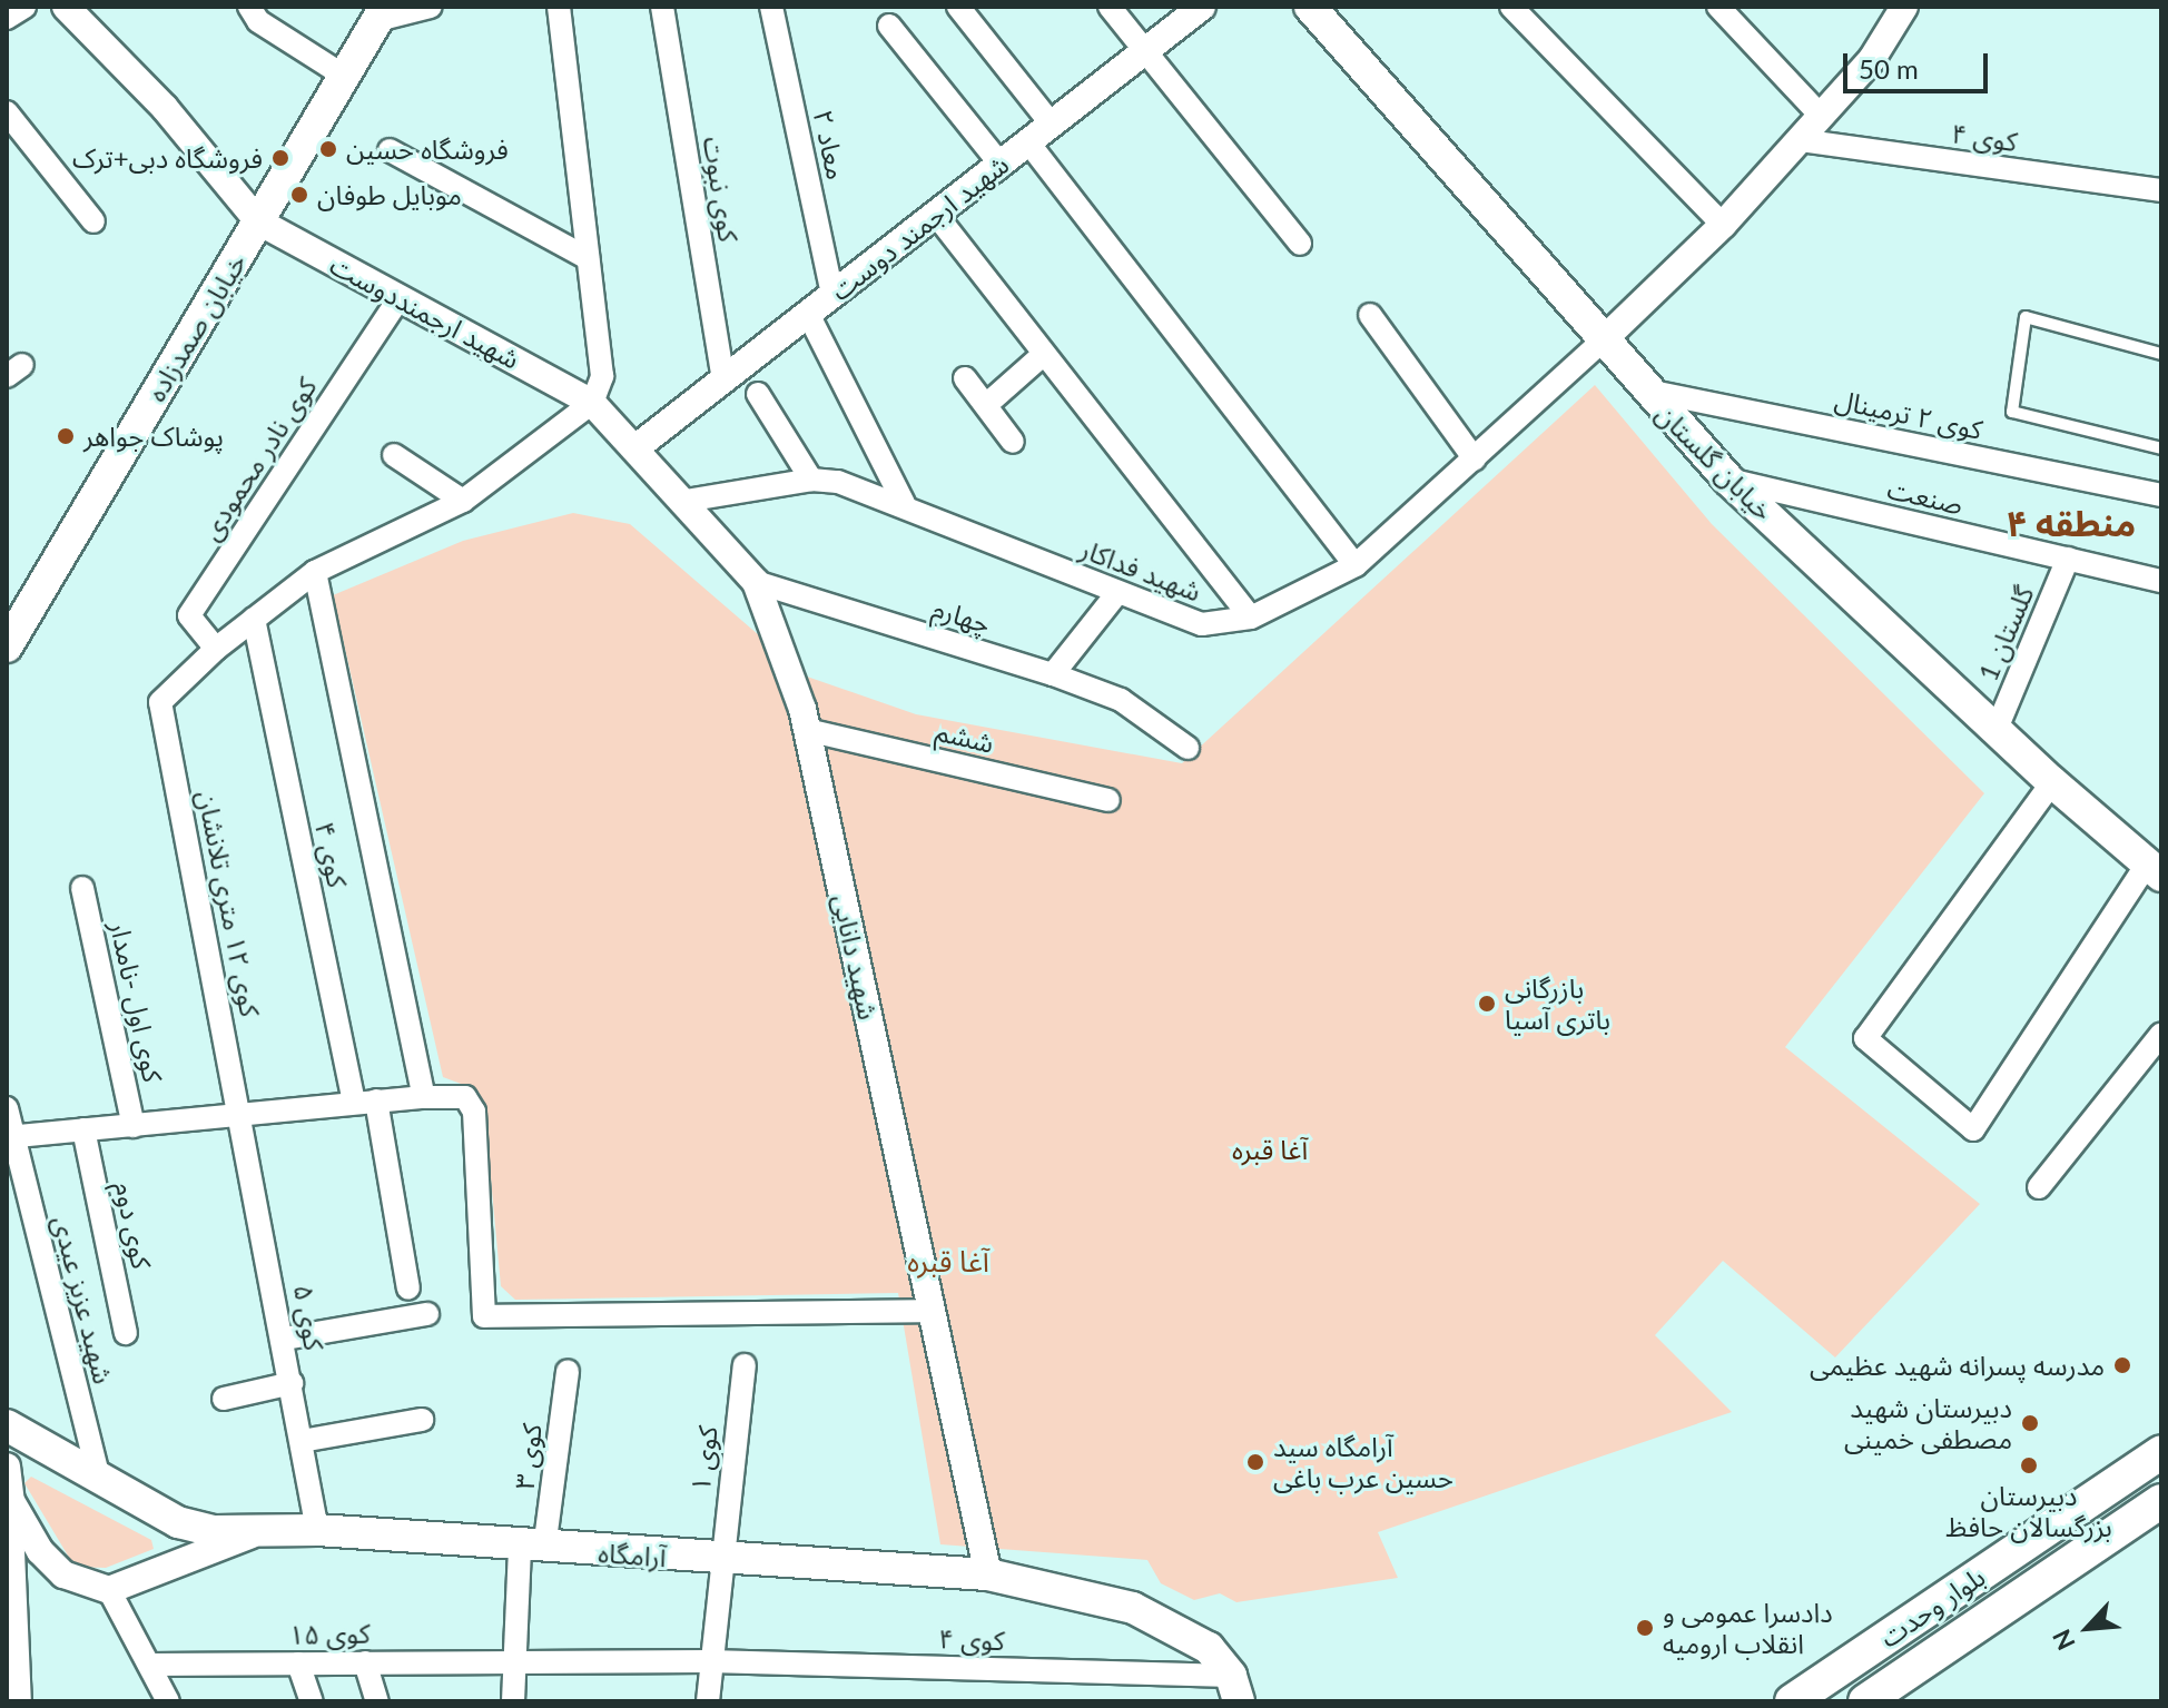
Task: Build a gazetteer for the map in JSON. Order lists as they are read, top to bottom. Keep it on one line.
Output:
{"streets":{"main road":["خیابان صمدزاده","خیابان گلستان","آرامگاه","بلوار وحدت"],"street":["کوی ۴","معاد ۲","کوی نبوت","شهید ارجمند دوست","شهید ارجمنددوست","کوی ۲ ترمینال","کوی نادر محمودی","صنعت","شهید فداکار","چهارم","گلستان 1","ششم","کوی ۱۲ متری تلانشان","شهید دانایی","کوی اول -نامدار","کوی دوم","شهید عزیز عیدی","کوی ۵","کوی ۳","کوی ۱","کوی ۱۵"]},"crossings":[["کوی ۴","کوی ۱"],["کوی ۴","آرامگاه"],["کوی ۴","کوی ۱۵"],["معاد ۲","شهید ارجمند دوست"],["کوی نبوت","شهید ارجمند دوست"],["شهید ارجمند دوست","شهید دانایی"],["شهید ارجمنددوست","خیابان صمدزاده"],["شهید ارجمنددوست","کوی نادر محمودی"],["شهید ارجمنددوست","شهید دانایی"],["کوی ۲ ترمینال","خیابان گلستان"],["کوی نادر محمودی","کوی ۱۲ متری تلانشان"],["خیابان گلستان","صنعت"],["خیابان گلستان","شهید فداکار"],["خیابان گلستان","گلستان 1"],["صنعت","گلستان 1"],["شهید فداکار","شهید دانایی"],["چهارم","شهید دانایی"],["ششم","شهید دانایی"],["کوی ۱۲ متری تلانشان","کوی ۵"],["شهید دانایی","آرامگاه"],["شهید عزیز عیدی","آرامگاه"],["کوی ۵","آرامگاه"],["کوی ۳","آرامگاه"],["کوی ۳","کوی ۱۵"],["کوی ۱","آرامگاه"],["کوی ۱","کوی ۱۵"]],"districts":["منطقه ۴","آغا قبره"],"parks":["آغا قبره"],"places":["فروشگاه حسین","فروشگاه دبی+ترک","موبایل طوفان","پوشاک جواهر","بازرگانی باتری آسیا","مدرسه پسرانه شهید عظیمی","دبیرستان شهید مصطفی خمینی","آرامگاه سید حسین عرب باغی","دبیرستان بزرگسالان حافظ","دادسرا عمومی و انقلاب ارومیه"],"scale_bar":"50 m","north":"bottom left"}
